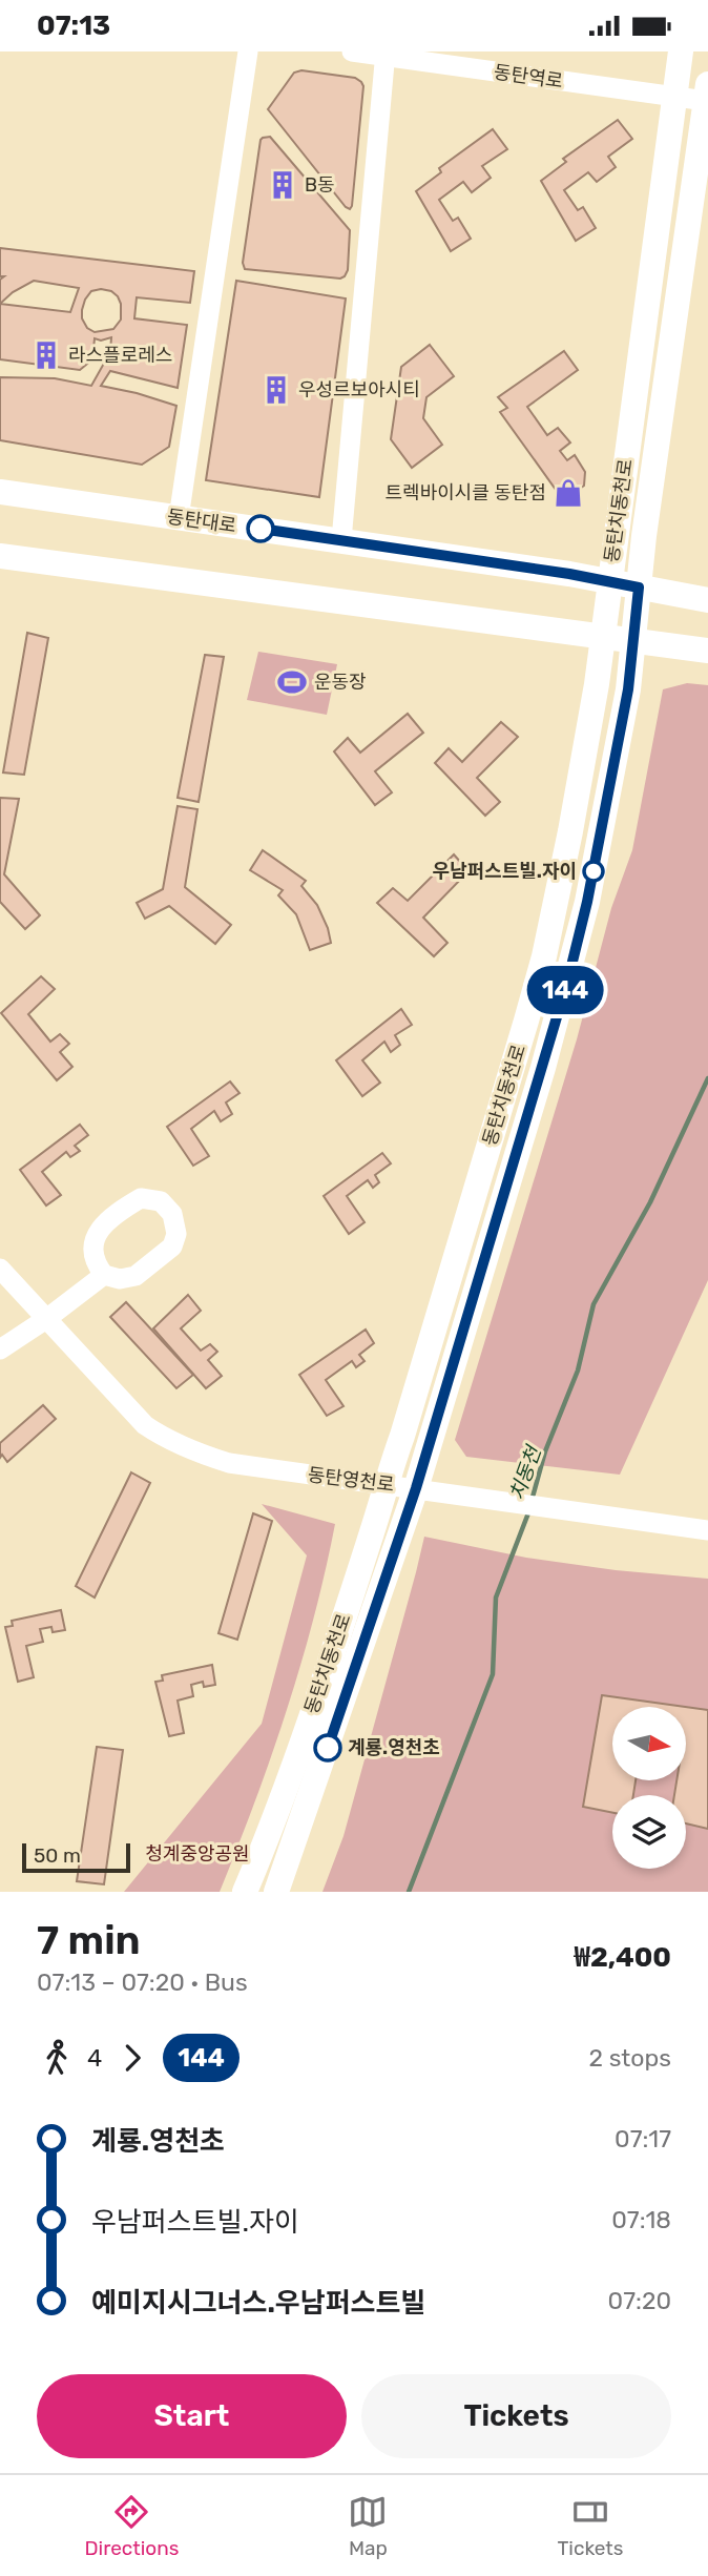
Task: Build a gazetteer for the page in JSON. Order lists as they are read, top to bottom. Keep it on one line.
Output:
{"streets":{"main road":["동탄치동천로","동탄대로"],"street":["동탄역로","동탄영천로"]},"crossings":[["동탄역로","동탄치동천로"],["동탄치동천로","동탄대로"],["동탄치동천로","동탄영천로"]],"water":["치동천"],"parks":["청계중앙공원"],"places":{"building":["B동","라스플로레스","우성르보아시티"],"shop":["트렉바이시클 동탄점"],"sports":["운동장"],"other":["우남퍼스트빌.자이","계룡.영천초"]},"lines":["bus line 144"],"scale_bar":"50 m","north":"right","page":{"status":"07:13","on_map":"144","scale":"50 m","heading":["7 min","07:13 – 07:20 · Bus","₩2,400"],"legs":["4","144","2 stops"],"list":[{"name":"계룡.영천초","value":"07:17"},{"name":"우남퍼스트빌.자이","value":"07:18"},{"name":"예미지시그너스.우남퍼스트빌","value":"07:20"}],"buttons":["Start","Tickets"],"tabs":["Directions","Map","Tickets"]}}
